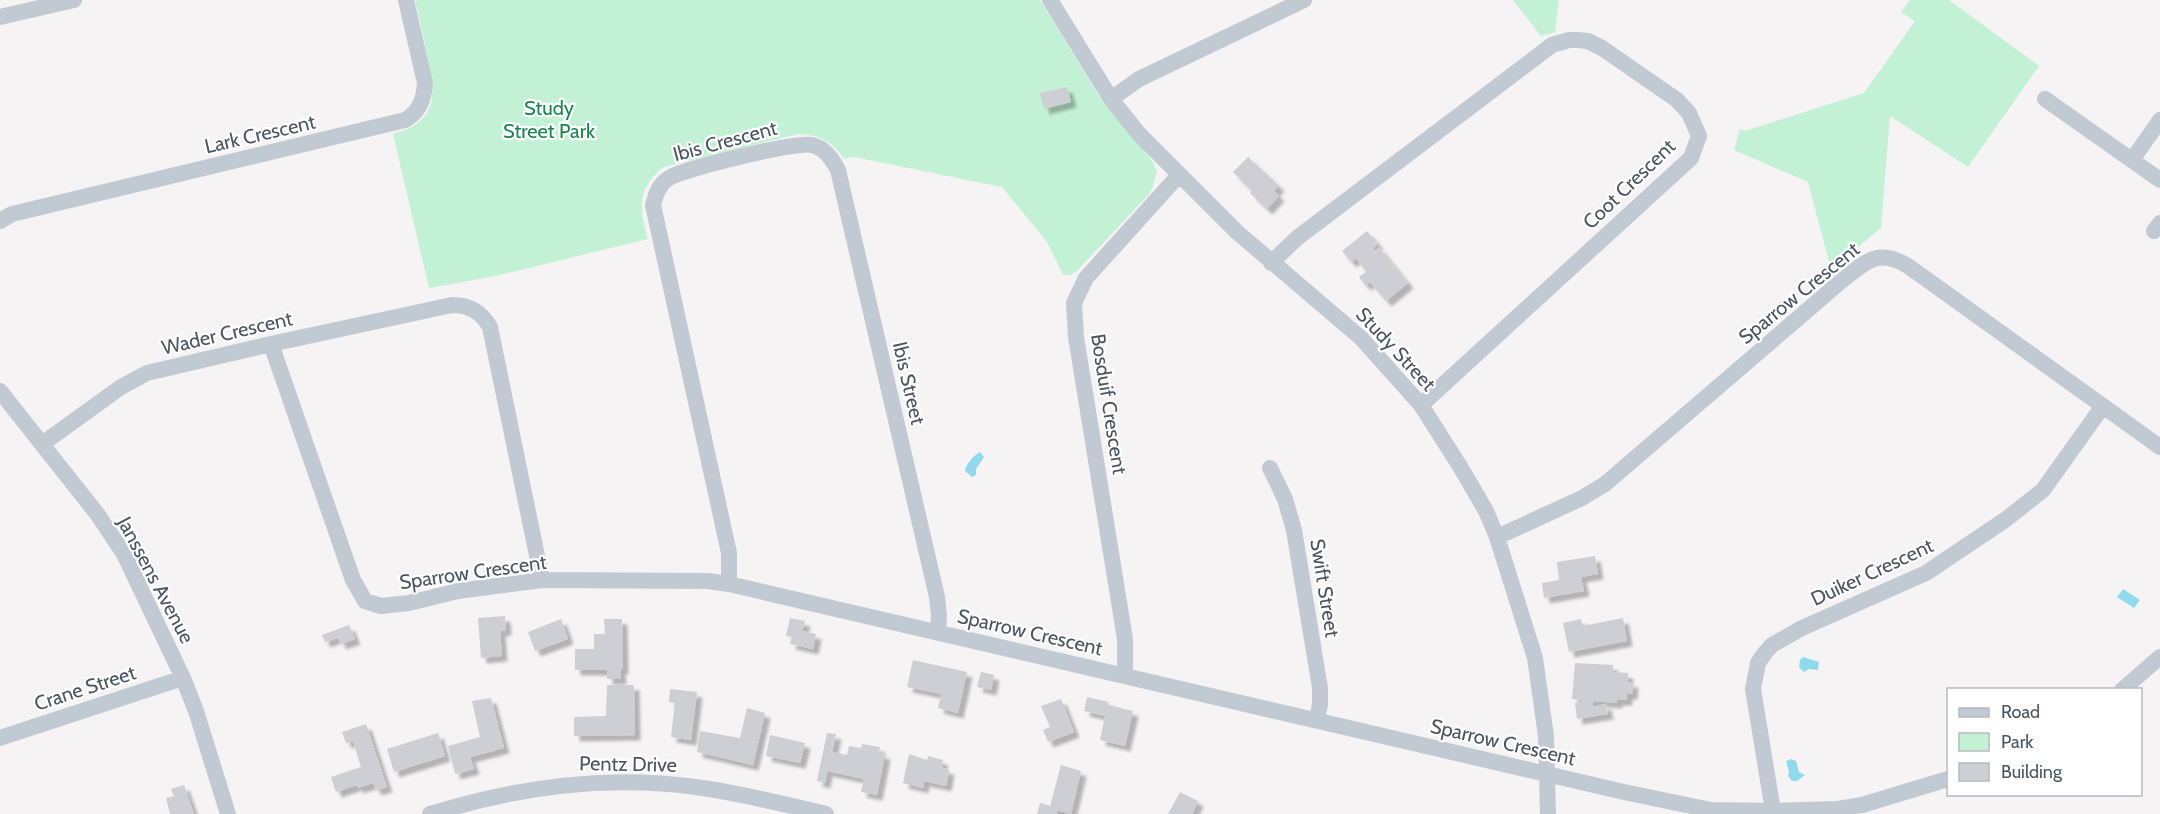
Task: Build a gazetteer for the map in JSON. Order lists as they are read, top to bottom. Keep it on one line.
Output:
{"streets":{"street":["Lark Crescent","Ibis Crescent","Coot Crescent","Sparrow Crescent","Wader Crescent","Study Street","Ibis Street","Bosduif Crescent","Duiker Crescent","Janssens Avenue","Swift Street","Crane Street","Pentz Drive"]},"crossings":[["Ibis Crescent","Sparrow Crescent"],["Ibis Crescent","Ibis Street"],["Coot Crescent","Study Street"],["Sparrow Crescent","Wader Crescent"],["Sparrow Crescent","Study Street"],["Sparrow Crescent","Ibis Street"],["Sparrow Crescent","Bosduif Crescent"],["Sparrow Crescent","Duiker Crescent"],["Sparrow Crescent","Swift Street"],["Wader Crescent","Janssens Avenue"],["Study Street","Bosduif Crescent"],["Janssens Avenue","Crane Street"]],"parks":["Study Street Park"],"legend":["Road","Park","Building"]}
